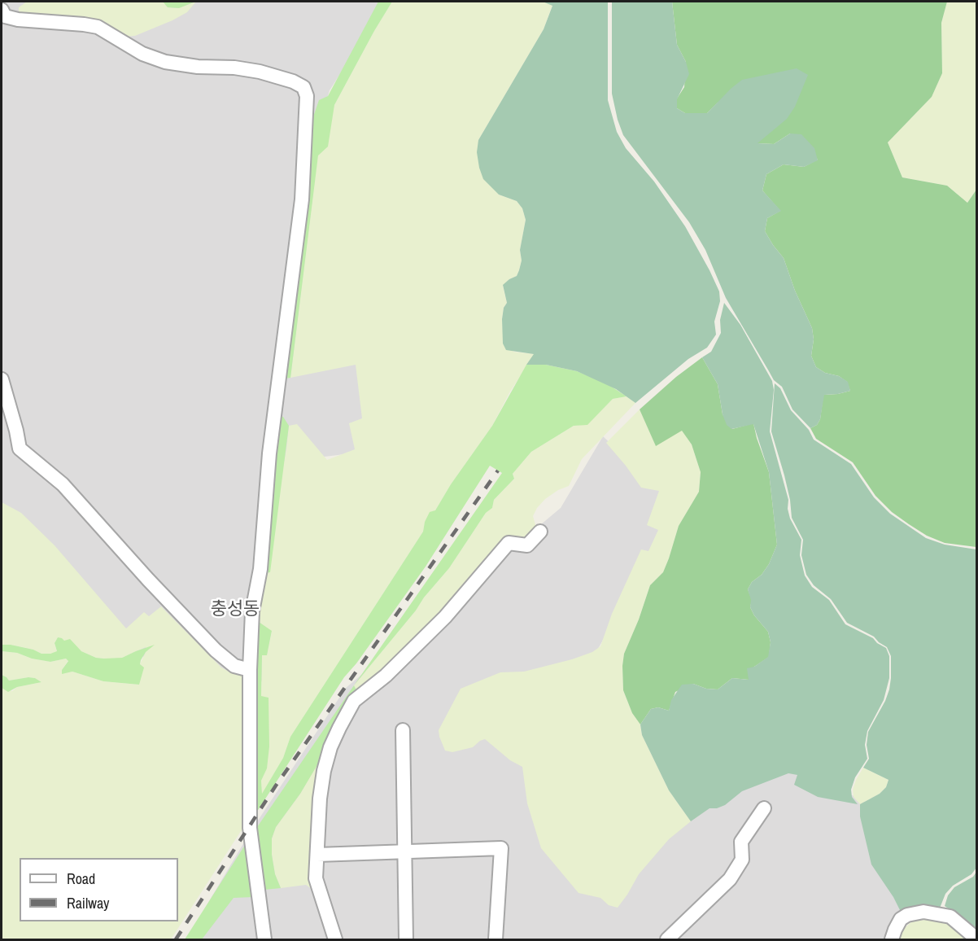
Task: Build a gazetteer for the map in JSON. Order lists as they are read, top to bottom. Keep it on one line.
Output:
{"districts":["충성동"],"legend":["Road","Railway"]}
